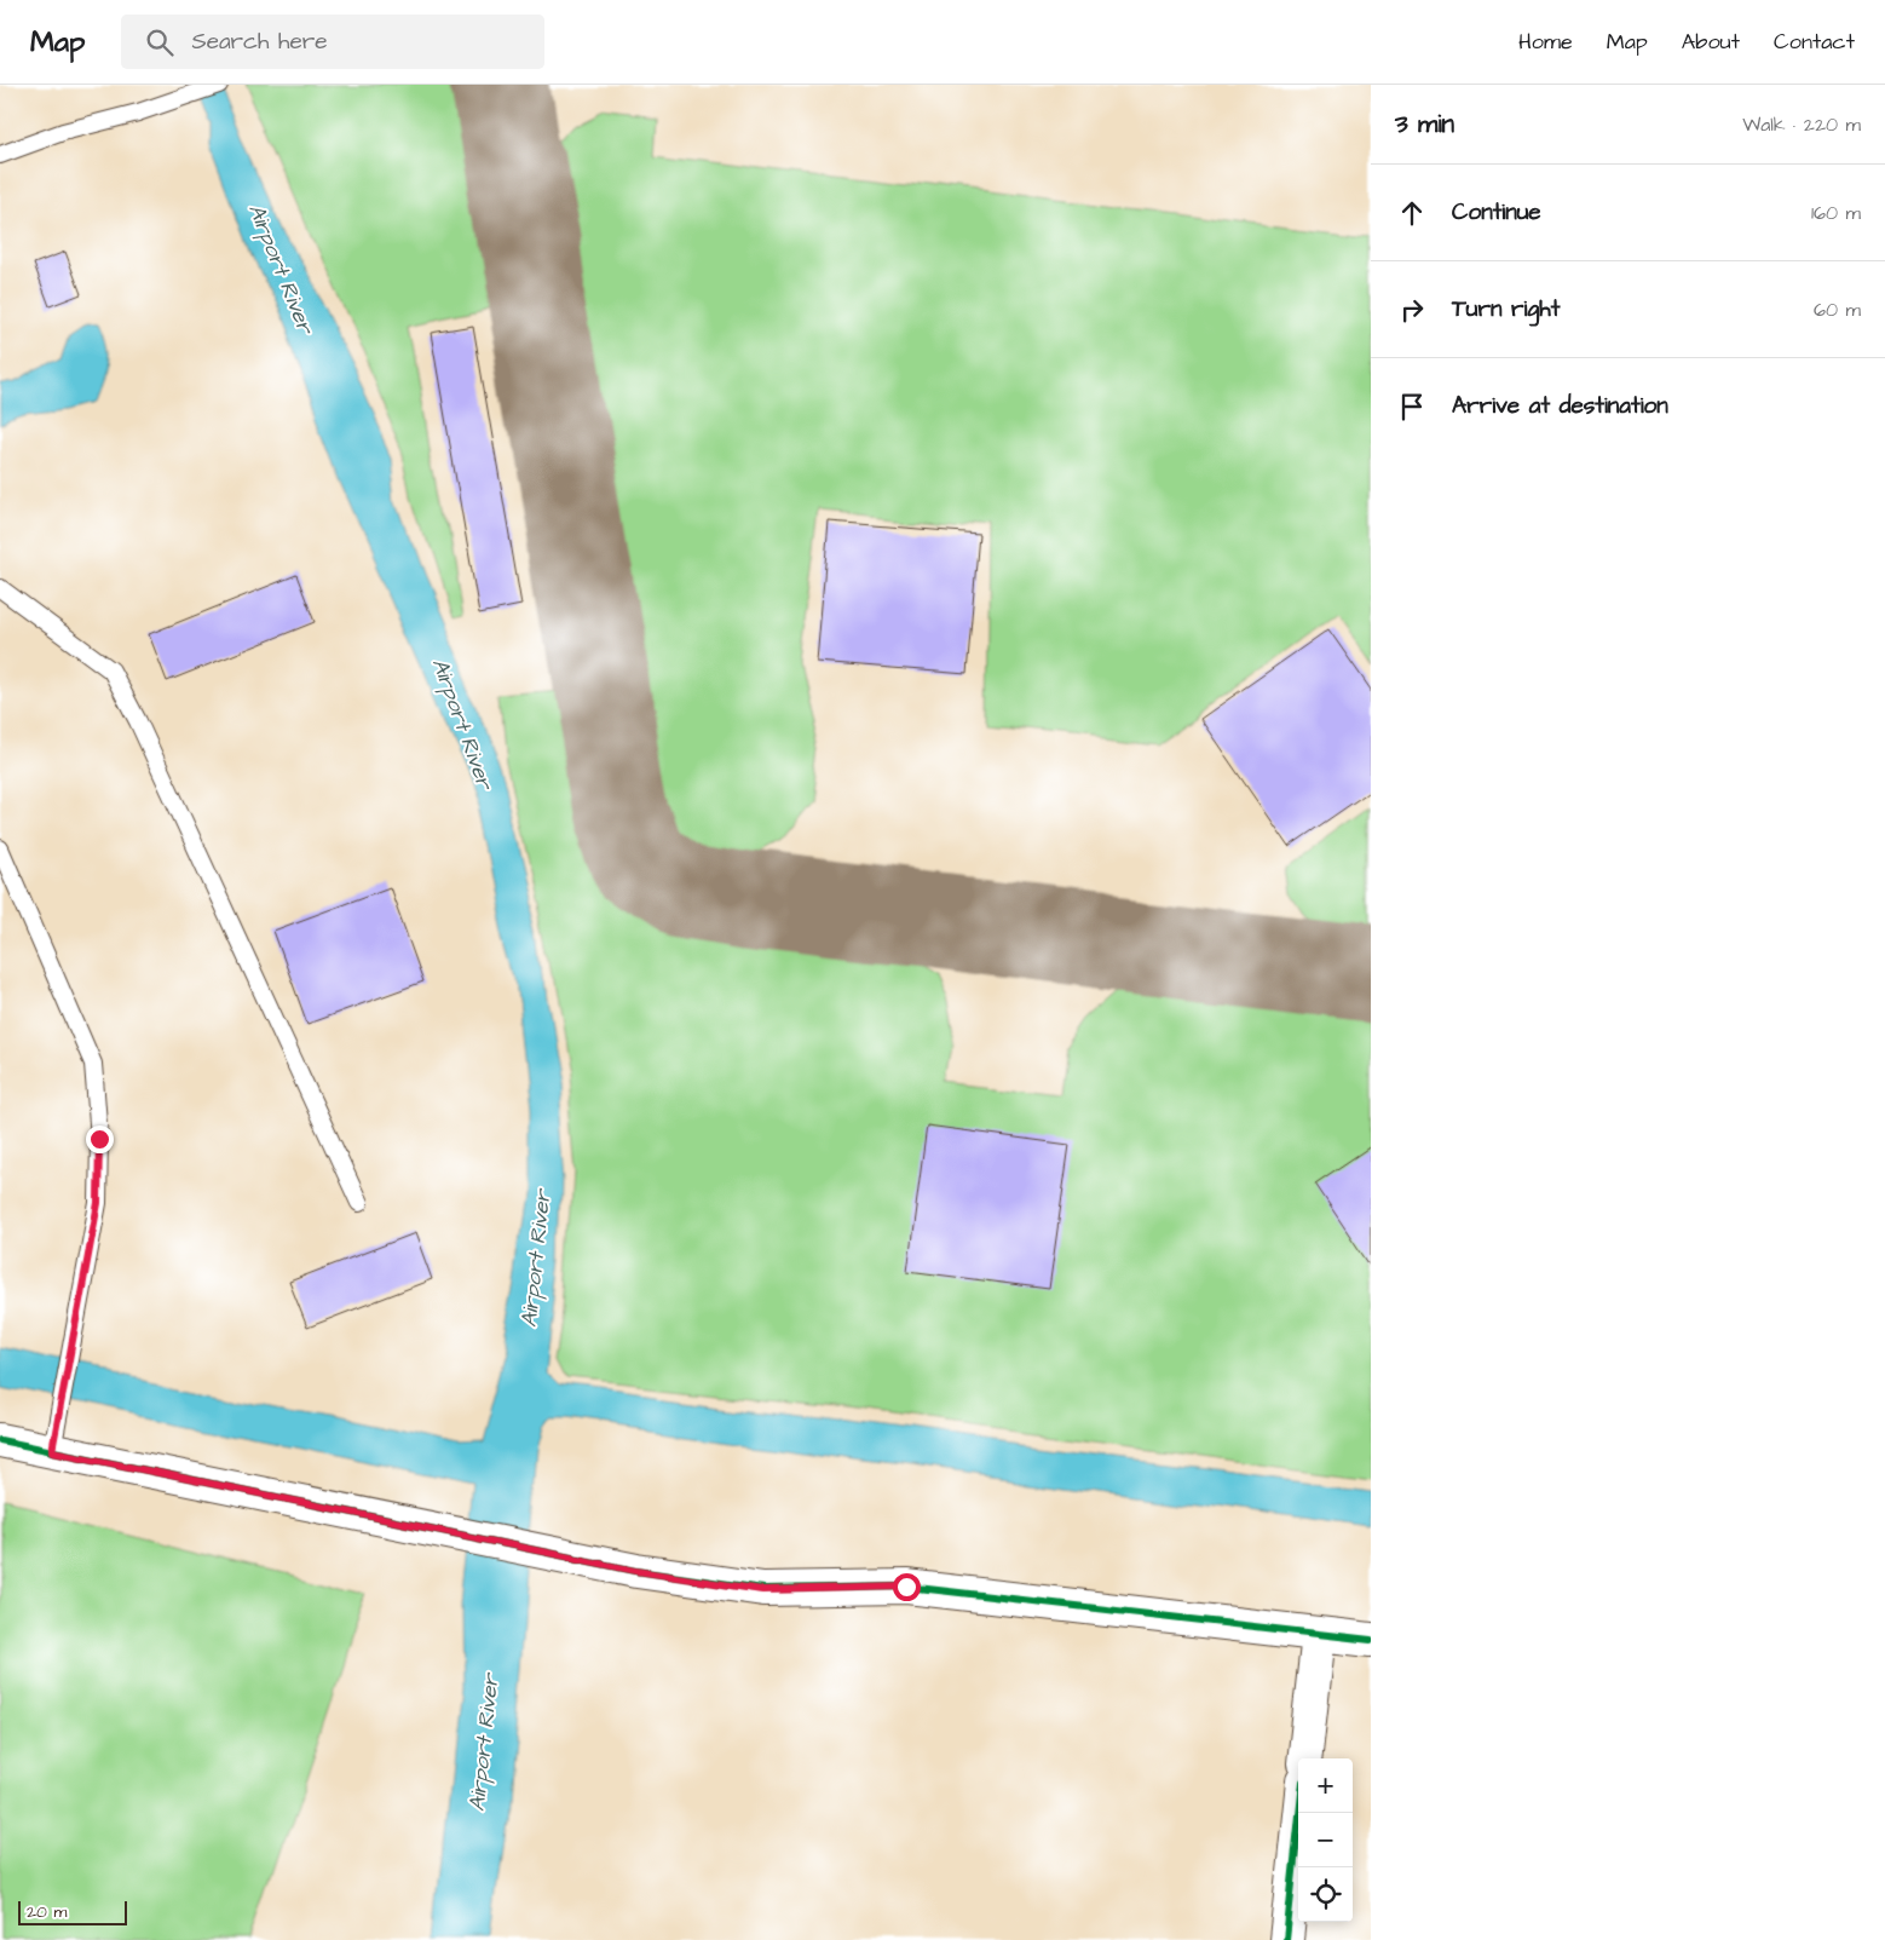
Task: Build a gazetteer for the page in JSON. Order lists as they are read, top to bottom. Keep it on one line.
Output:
{"water":["Airport River"],"scale_bar":"20 m","page":{"header":"Map","search":"Search here","nav":["Home","Map","About","Contact"],"heading":["3 min","Walk · 220 m"],"list":[["Continue","160 m"],["Turn right","60 m"],"Arrive at destination"],"map_buttons":["+","−"],"scale":"20 m"}}
